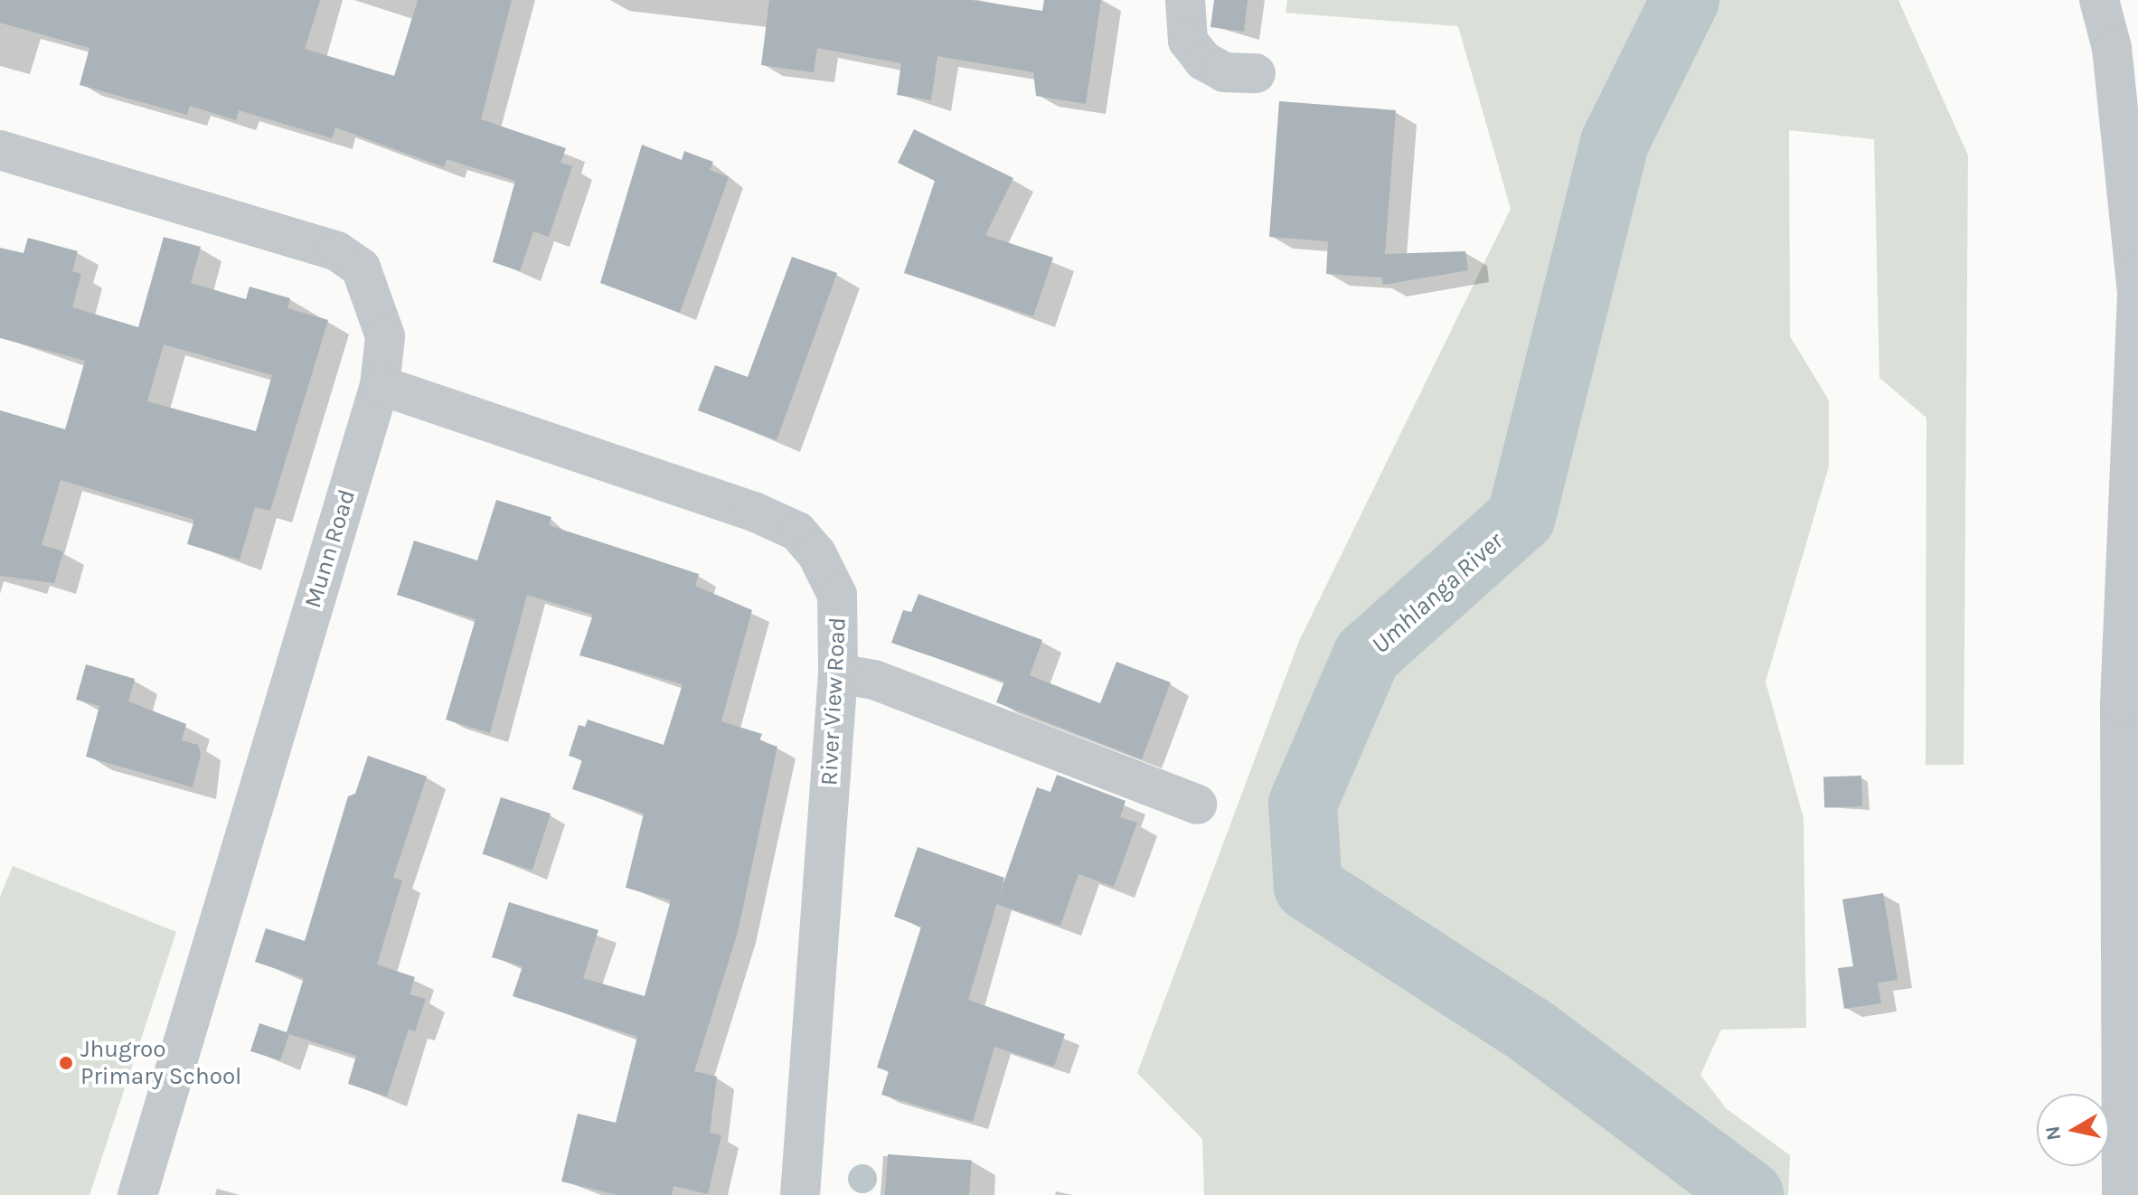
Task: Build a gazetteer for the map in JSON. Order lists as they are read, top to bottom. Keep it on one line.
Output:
{"streets":{"street":["Munn Road","River View Road"]},"crossings":[["Munn Road","River View Road"]],"water":["Umhlanga River"],"places":["Jhugroo Primary School"],"north":"left"}
